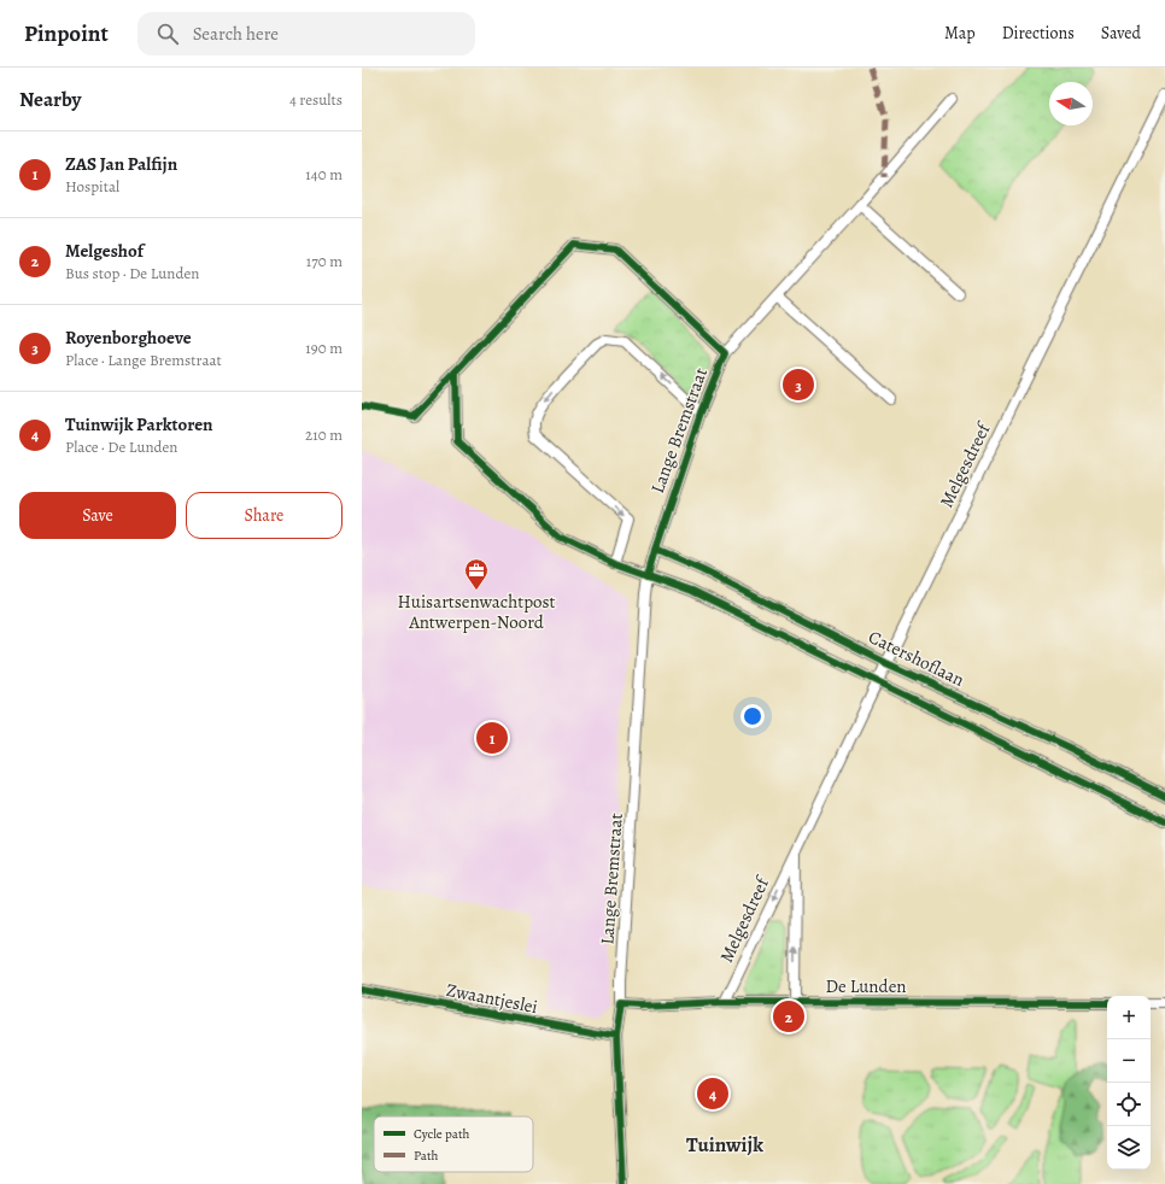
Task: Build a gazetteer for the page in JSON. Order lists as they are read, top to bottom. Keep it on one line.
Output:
{"streets":{"street":["Lange Bremstraat","Melgesdreef","Catershoflaan","De Lunden","Zwaantjeslei"]},"crossings":[["Lange Bremstraat","Catershoflaan"],["Lange Bremstraat","De Lunden"],["Lange Bremstraat","Zwaantjeslei"],["Melgesdreef","Catershoflaan"],["Melgesdreef","De Lunden"]],"districts":["Tuinwijk"],"places":{"office":["Huisartsenwachtpost Antwerpen-Noord"]},"legend":["Cycle path","Path"],"north":"left","page":{"header":"Pinpoint","search":"Search here","nav":["Map","Directions","Saved"],"heading":["Nearby","4 results"],"list":[{"mark":"1","name":"ZAS Jan Palfijn","note":"Hospital","value":"140 m"},{"mark":"2","name":"Melgeshof","note":"Bus stop · De Lunden","value":"170 m"},{"mark":"3","name":"Royenborghoeve","note":"Place · Lange Bremstraat","value":"190 m"},{"mark":"4","name":"Tuinwijk Parktoren","note":"Place · De Lunden","value":"210 m"}],"pins":["3","1","2","4"],"buttons":["Save","Share"],"map_buttons":["+","−"]}}
